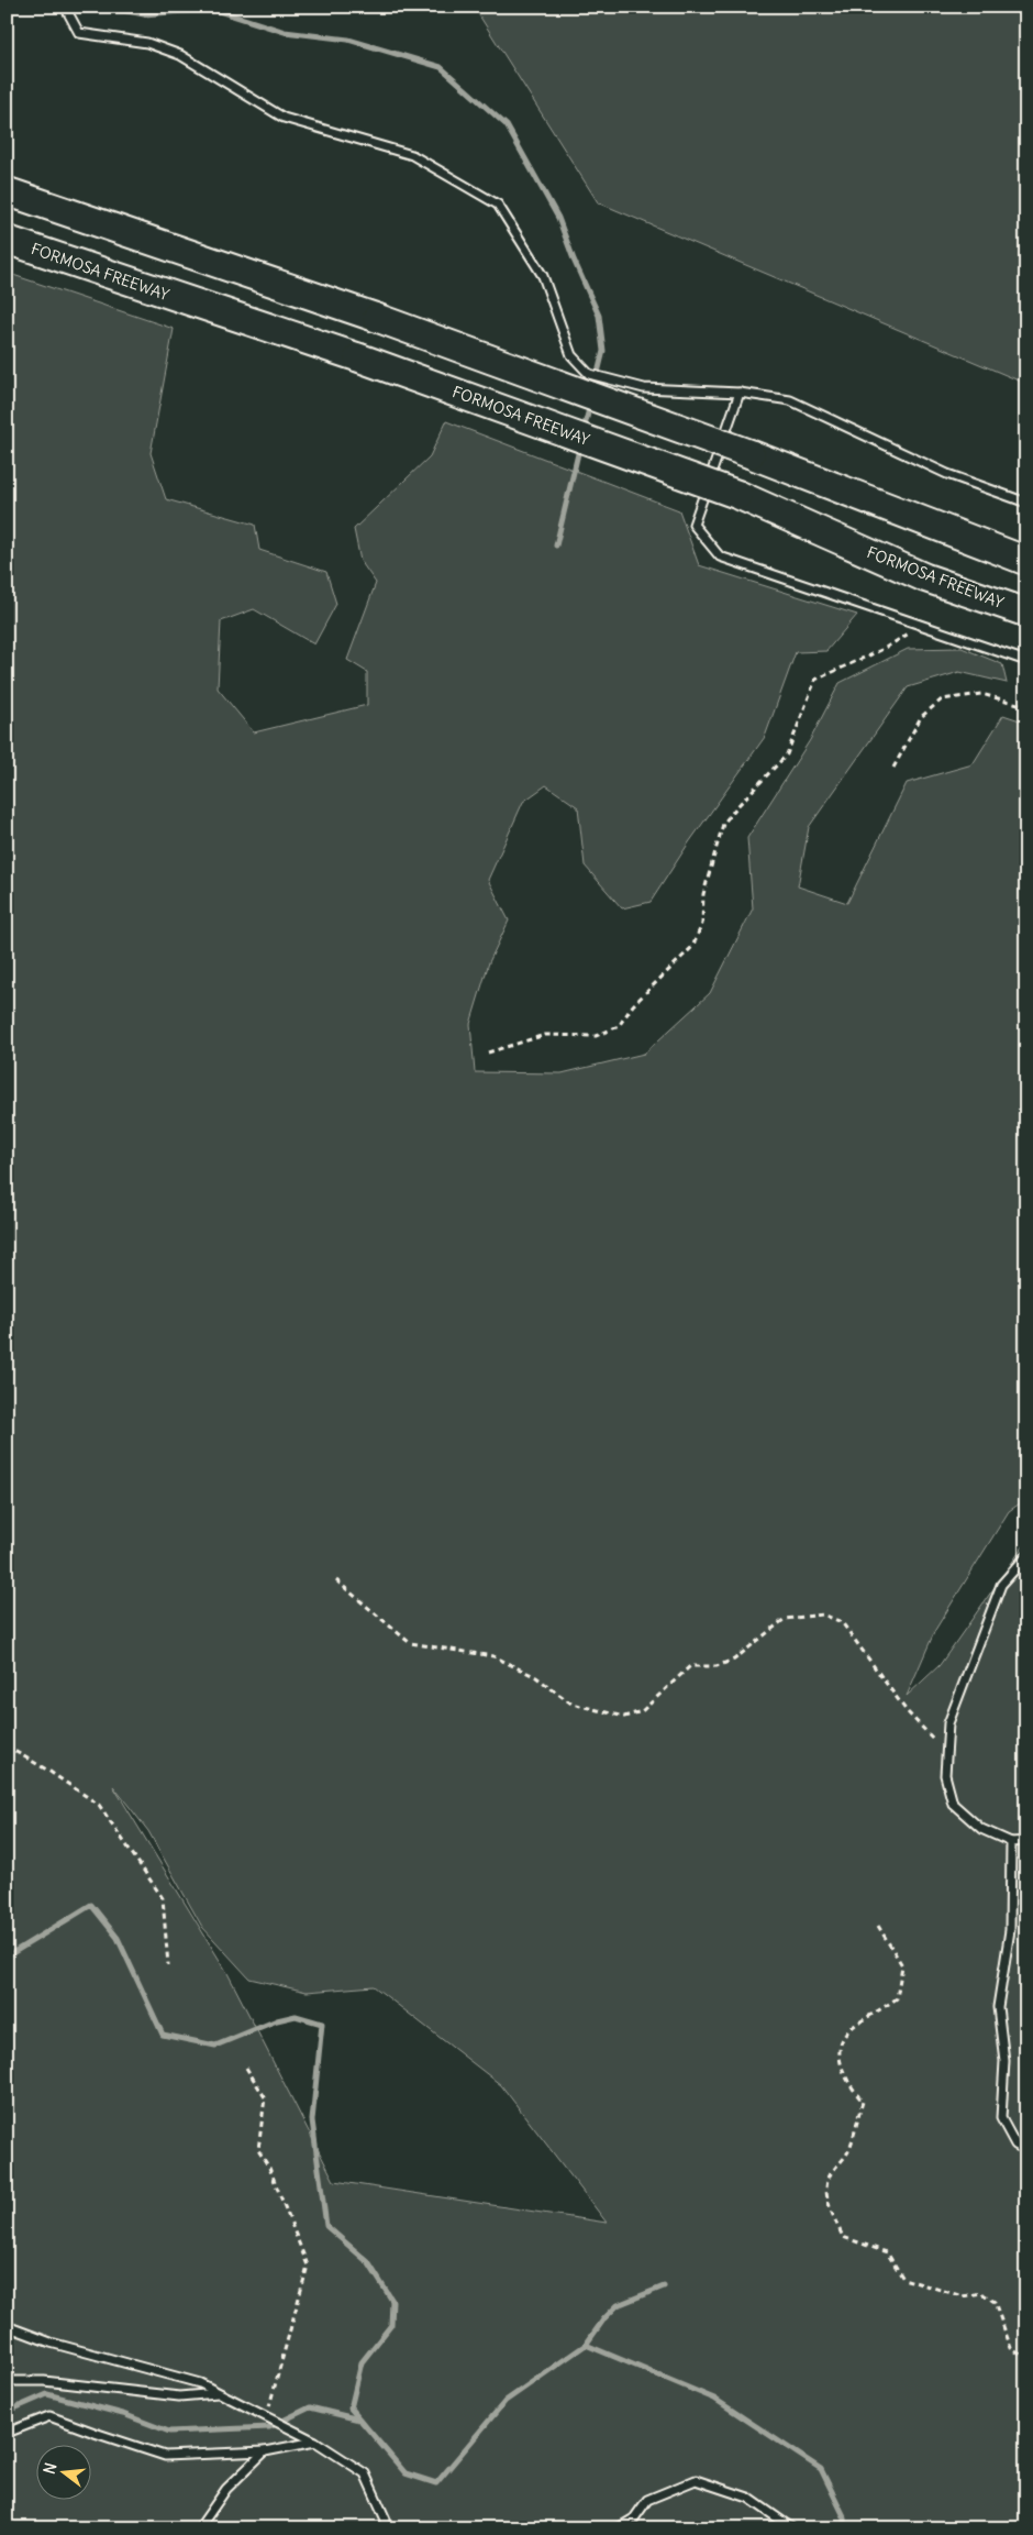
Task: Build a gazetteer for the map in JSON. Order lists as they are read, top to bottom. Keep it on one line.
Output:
{"streets":{"highway":["FORMOSA FREEWAY"]},"north":"left"}
